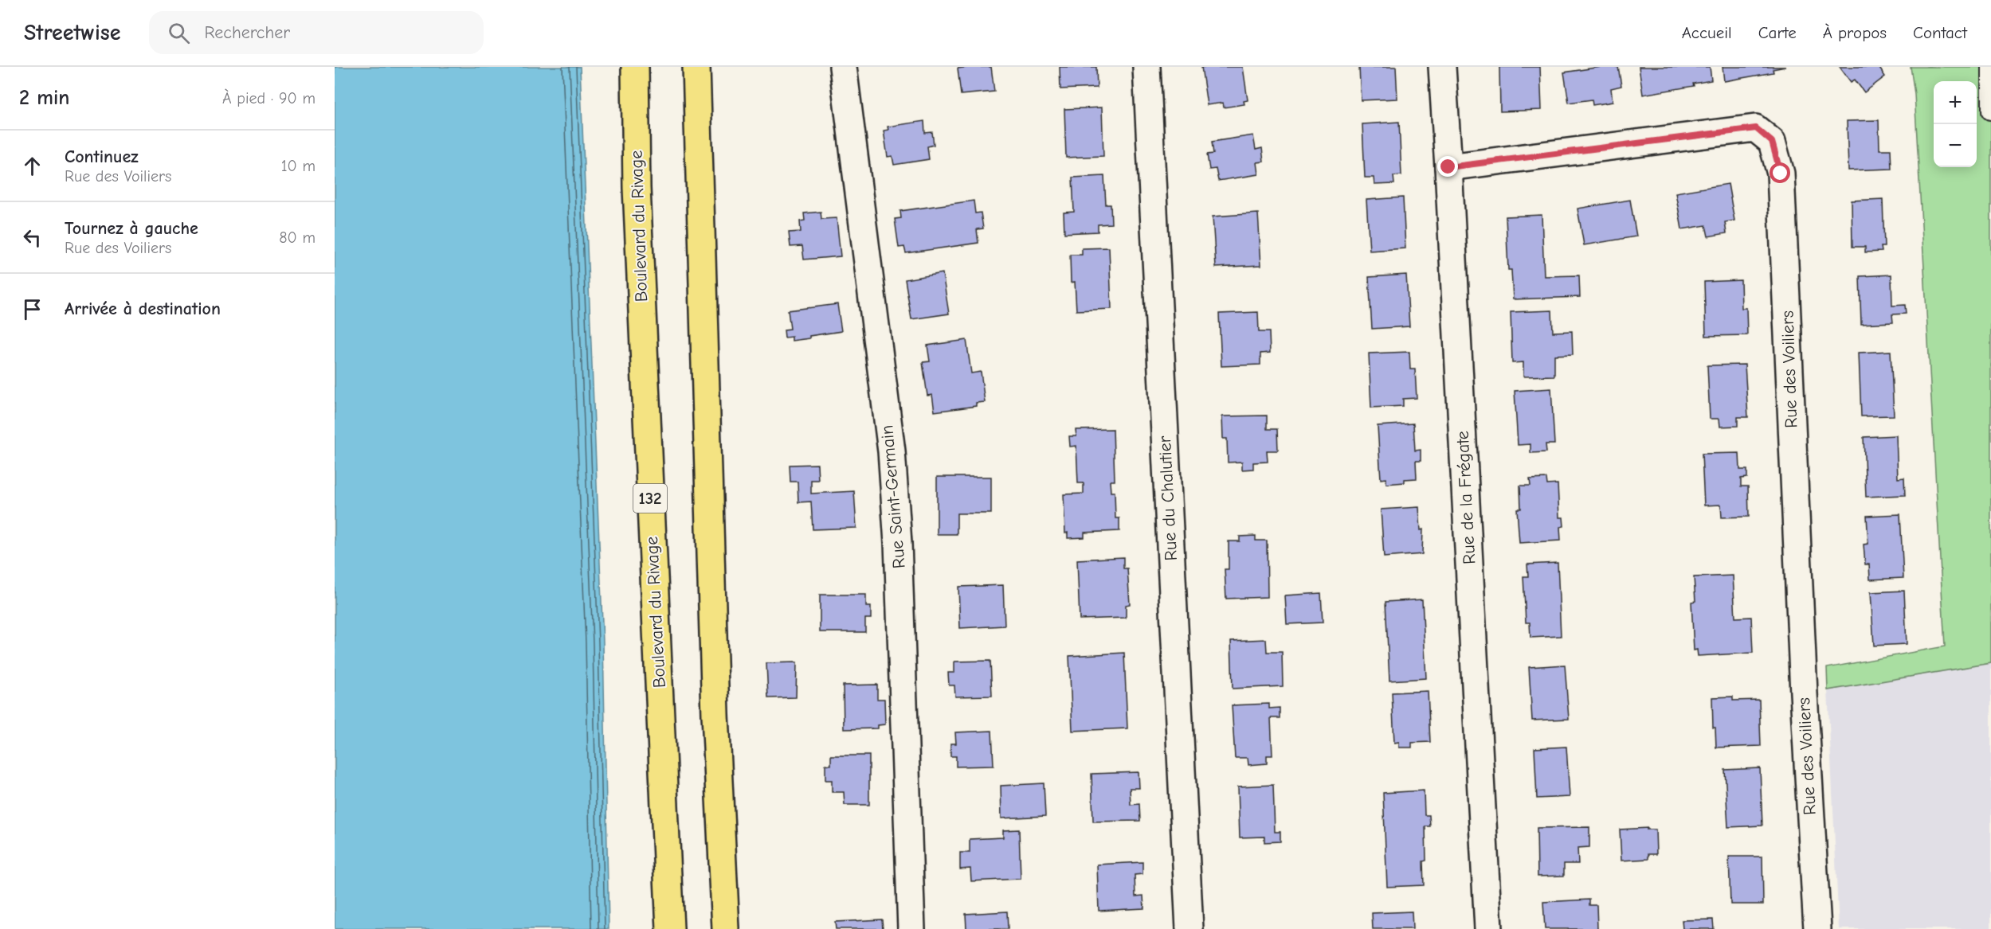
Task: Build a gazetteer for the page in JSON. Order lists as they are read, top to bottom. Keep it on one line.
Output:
{"streets":{"main road":["Boulevard du Rivage","132"],"street":["Rue des Voiliers","Rue Saint-Germain","Rue de la Frégate","Rue du Chalutier"]},"crossings":[["Rue des Voiliers","Rue de la Frégate"]],"page":{"header":"Streetwise","search":"Rechercher","nav":["Accueil","Carte","À propos","Contact"],"heading":["2 min","À pied · 90 m"],"map_buttons":["+","−"],"list":[["Continuez","Rue des Voiliers","10 m"],["Tournez à gauche","Rue des Voiliers","80 m"],"Arrivée à destination"]}}
